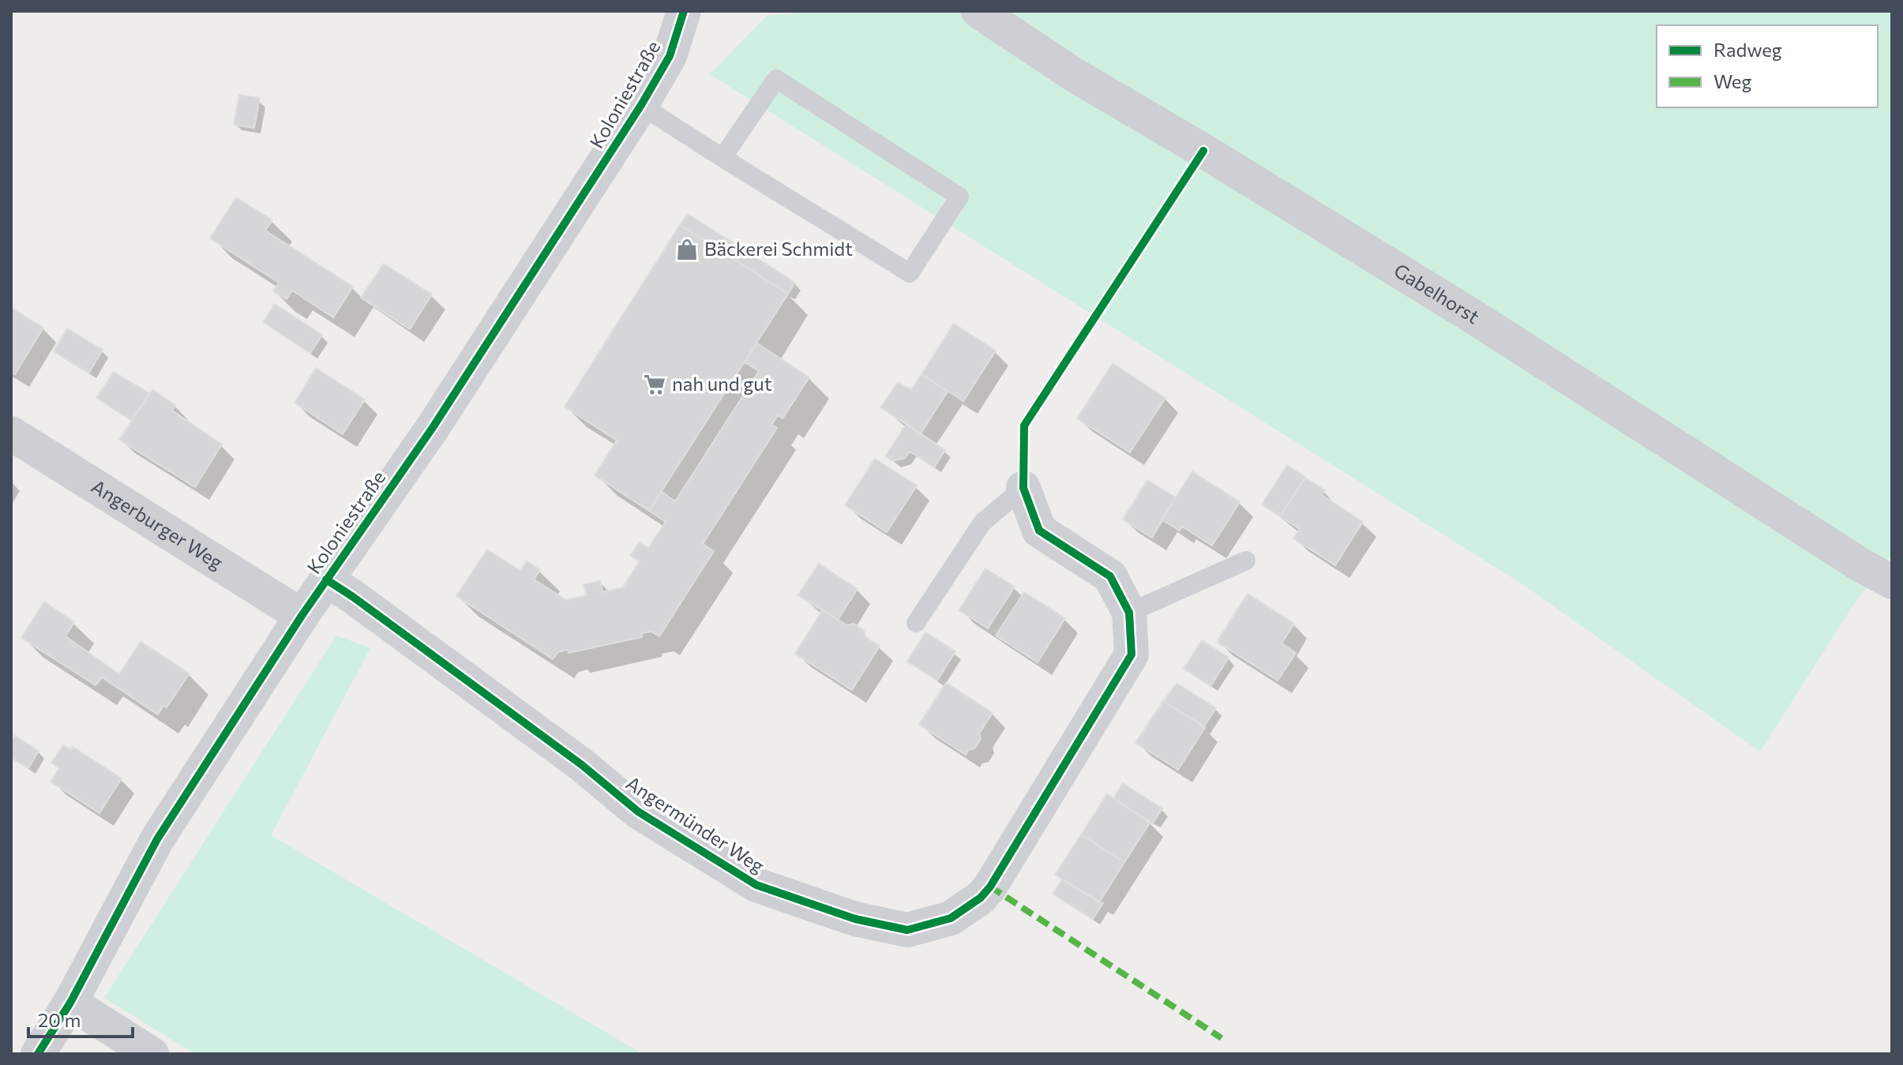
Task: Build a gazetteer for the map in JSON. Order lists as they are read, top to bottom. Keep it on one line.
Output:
{"streets":{"street":["Koloniestraße","Gabelhorst","Angerburger Weg","Angermünder Weg"]},"crossings":[["Koloniestraße","Angerburger Weg"],["Koloniestraße","Angermünder Weg"]],"places":{"shop":["Bäckerei Schmidt"],"supermarket":["nah und gut"]},"legend":["Radweg","Weg"],"scale_bar":"20 m"}
